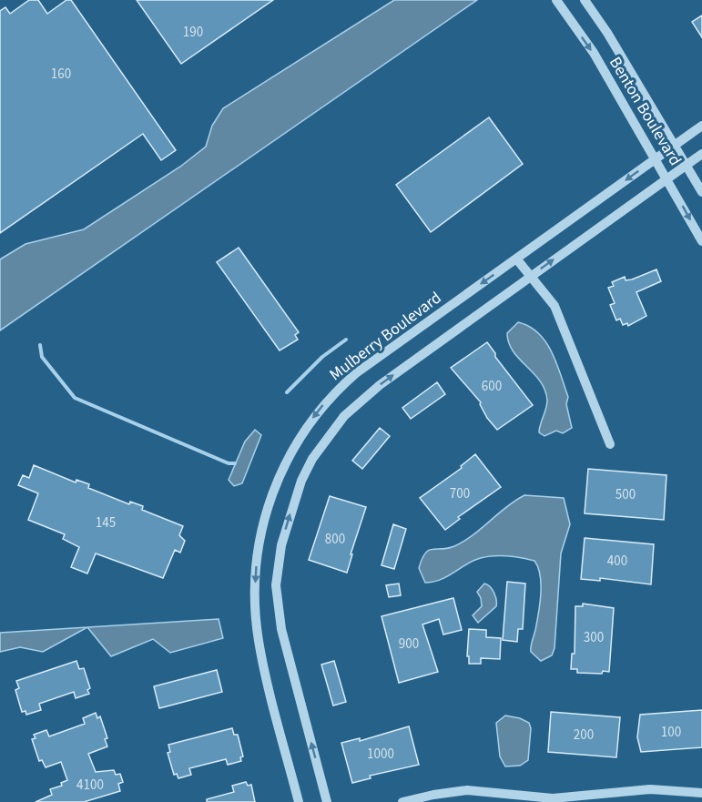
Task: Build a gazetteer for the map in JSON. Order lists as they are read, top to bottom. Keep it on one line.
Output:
{"streets":{"street":["Benton Boulevard","Mulberry Boulevard"]},"crossings":[["Benton Boulevard","Mulberry Boulevard"]],"one_way":["Mulberry Boulevard"],"house_numbers":["190","160","600","700","500","145","800","400","300","900","100","200","1000","4100"]}
